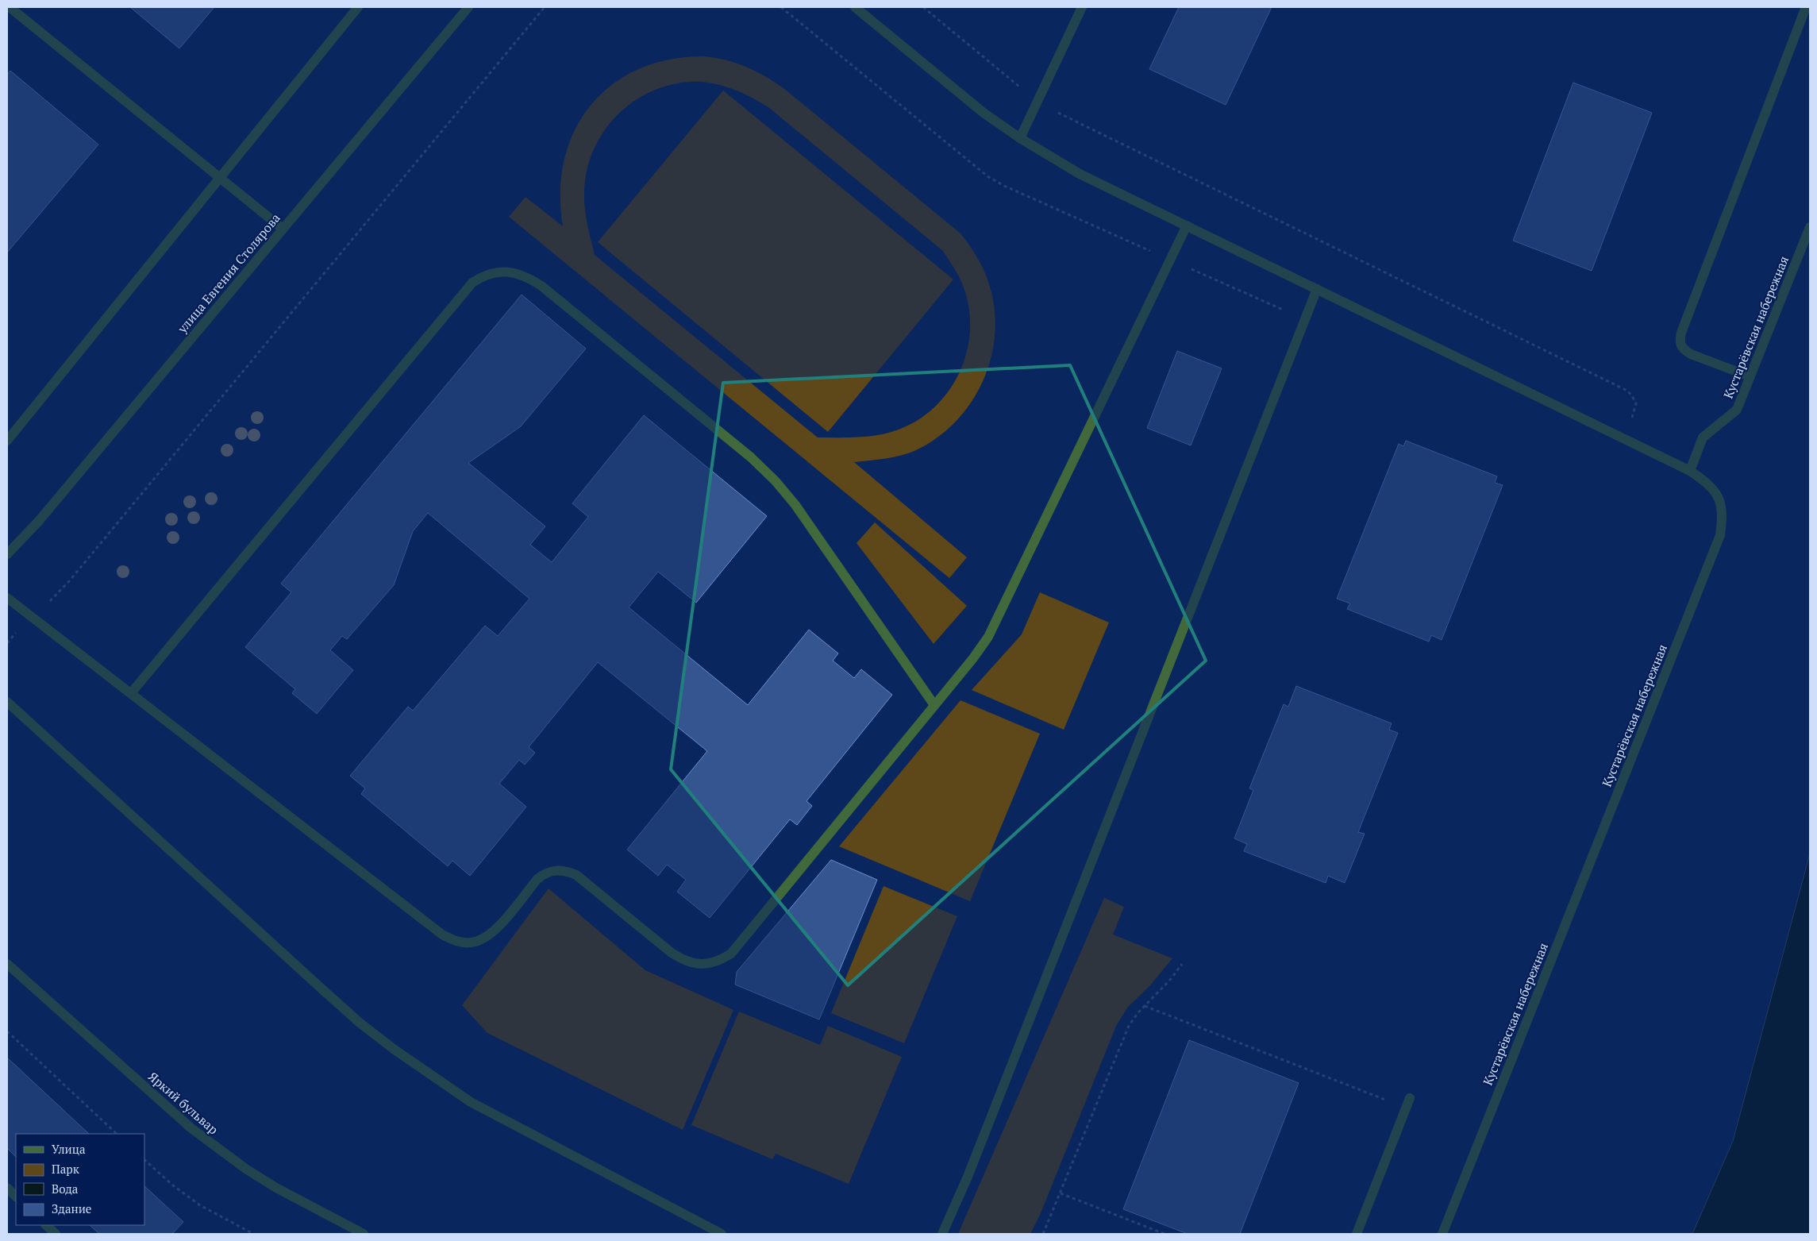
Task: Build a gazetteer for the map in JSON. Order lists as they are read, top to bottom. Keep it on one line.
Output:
{"streets":{"street":["улица Евгения Столярова","Кустарёвская набережная","Яркий бульвар"]},"legend":["Улица","Парк","Вода","Здание"]}
